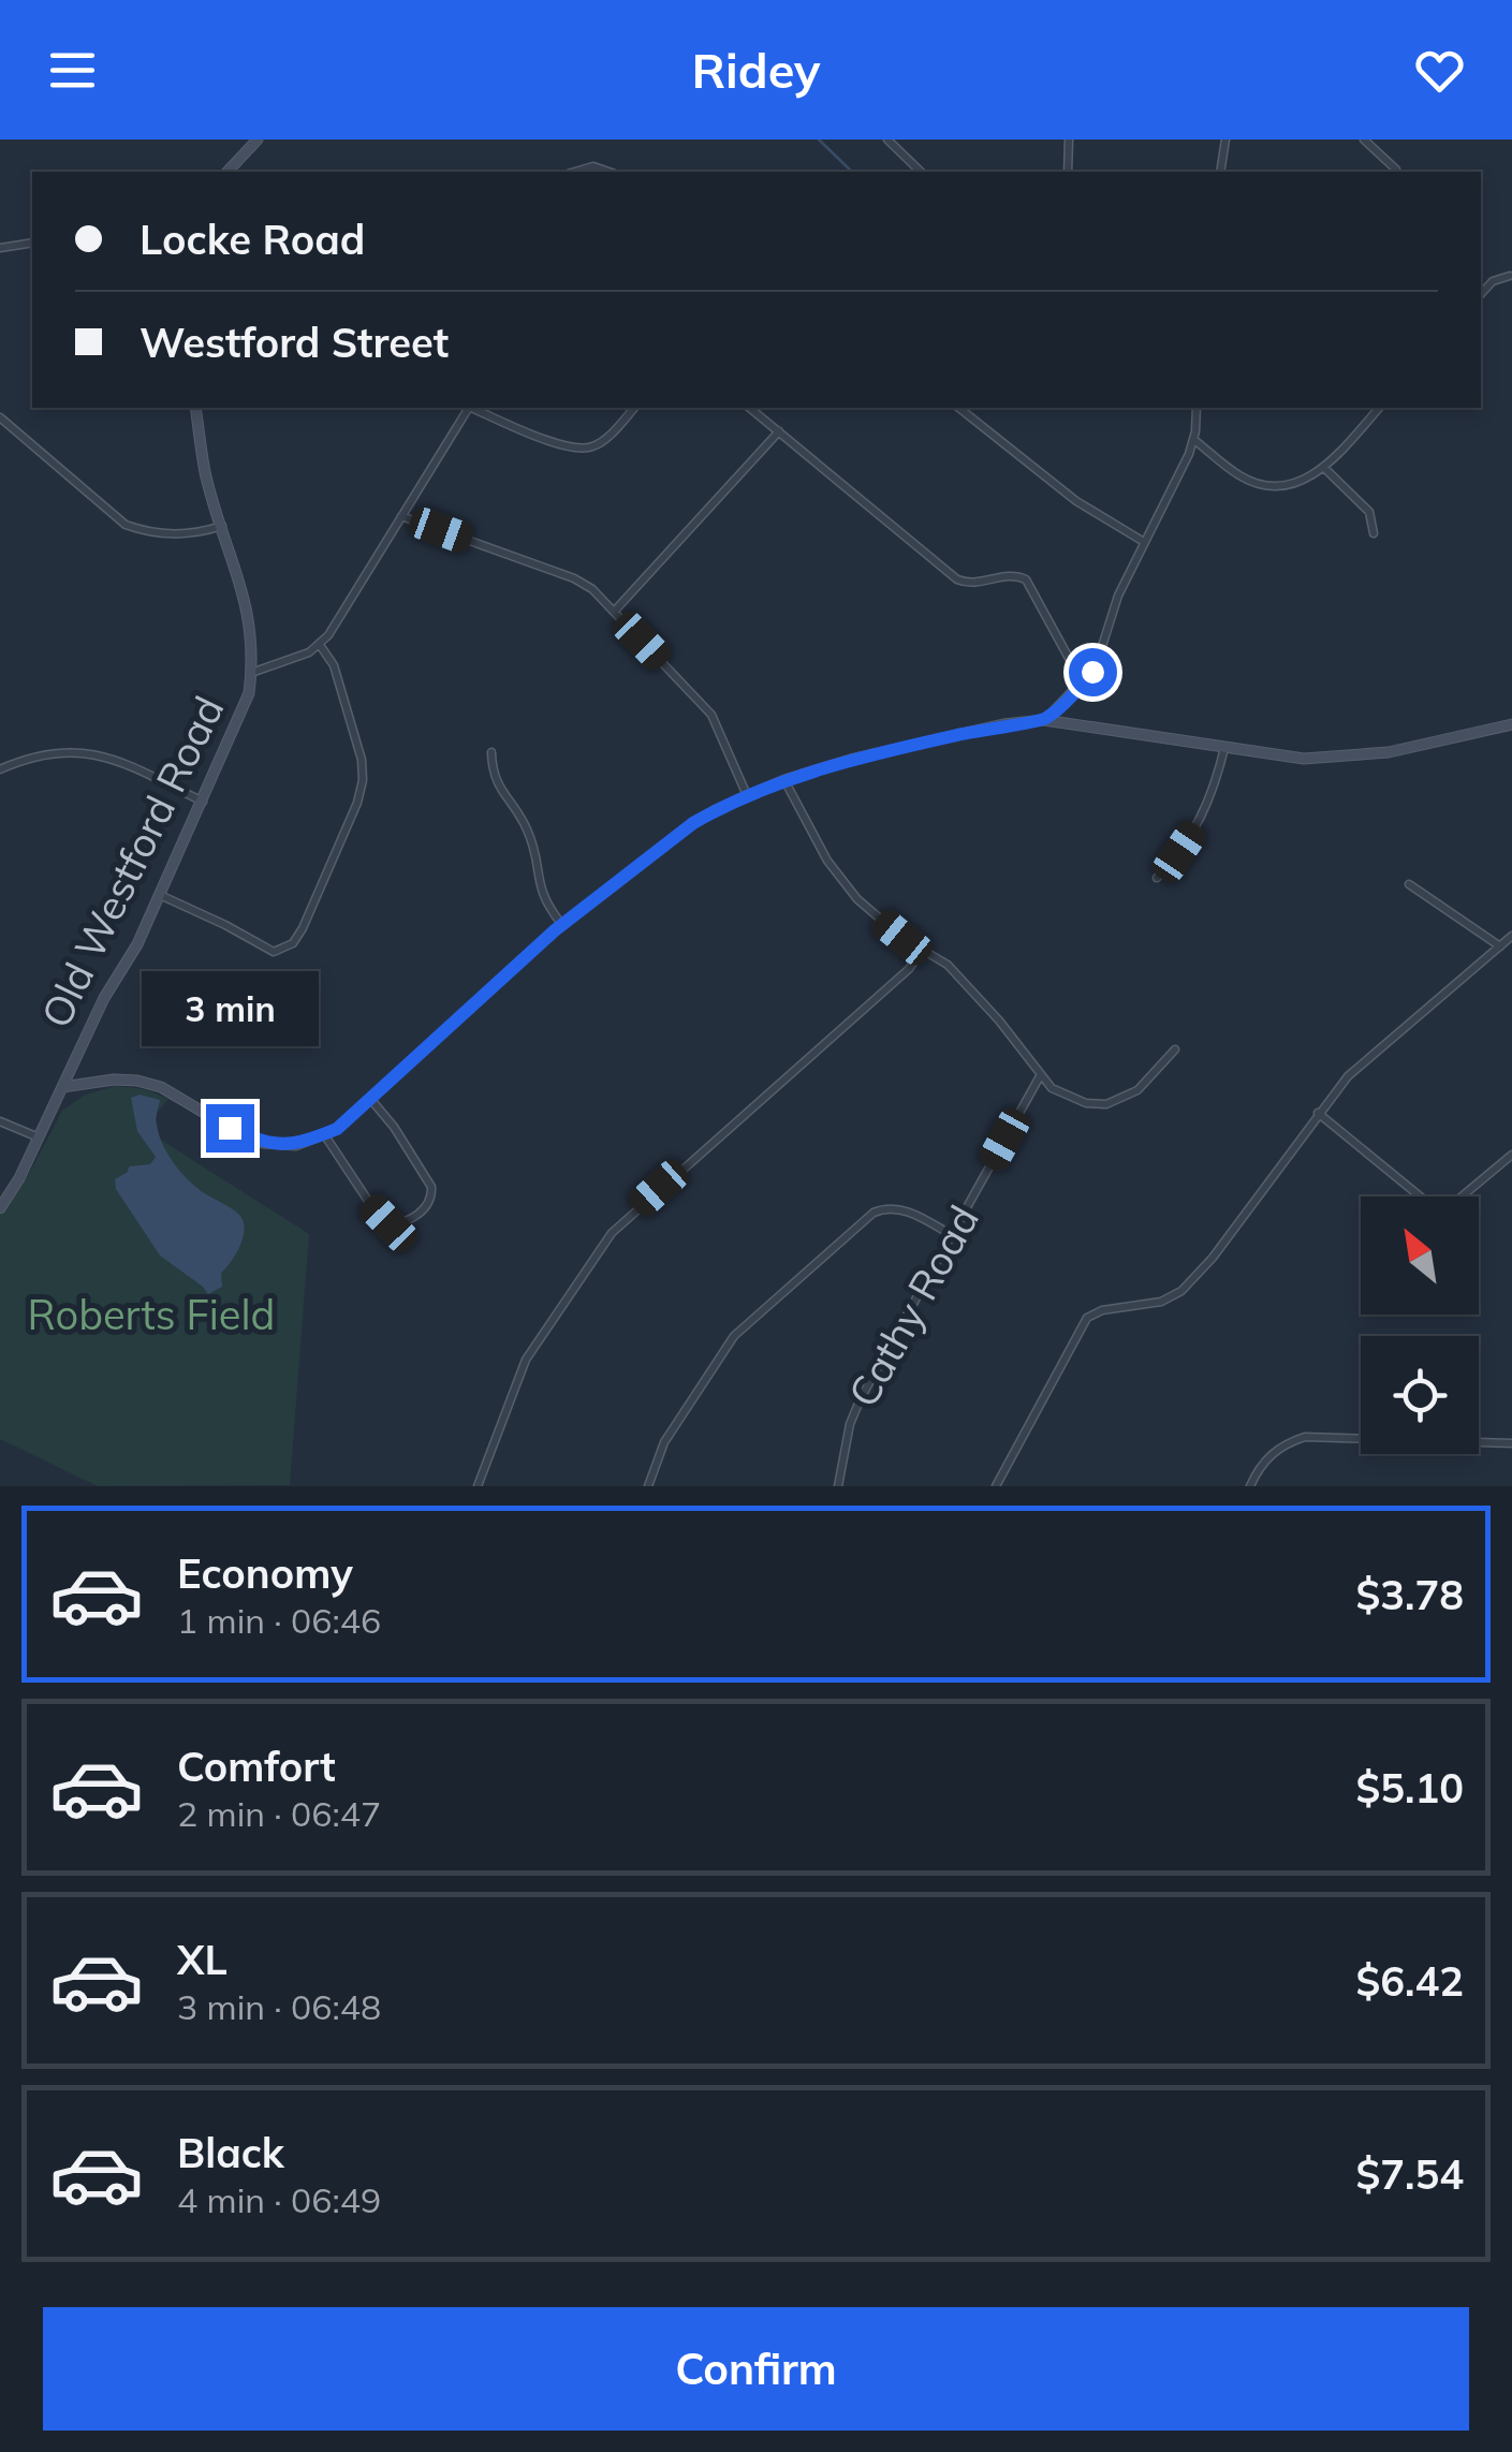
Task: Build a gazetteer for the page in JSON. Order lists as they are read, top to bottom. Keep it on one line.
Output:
{"streets":{"main road":["Old Westford Road"],"street":["Cathy Road"]},"parks":["Roberts Field"],"north":"top left","page":{"header":"Ridey","banner":["Locke Road","Westford Street"],"bubble":"3 min","list":[{"name":"Economy","note":"1 min · 06:46","value":"$3.78"},{"name":"Comfort","note":"2 min · 06:47","value":"$5.10"},{"name":"XL","note":"3 min · 06:48","value":"$6.42"},{"name":"Black","note":"4 min · 06:49","value":"$7.54"}],"buttons":"Confirm"}}
